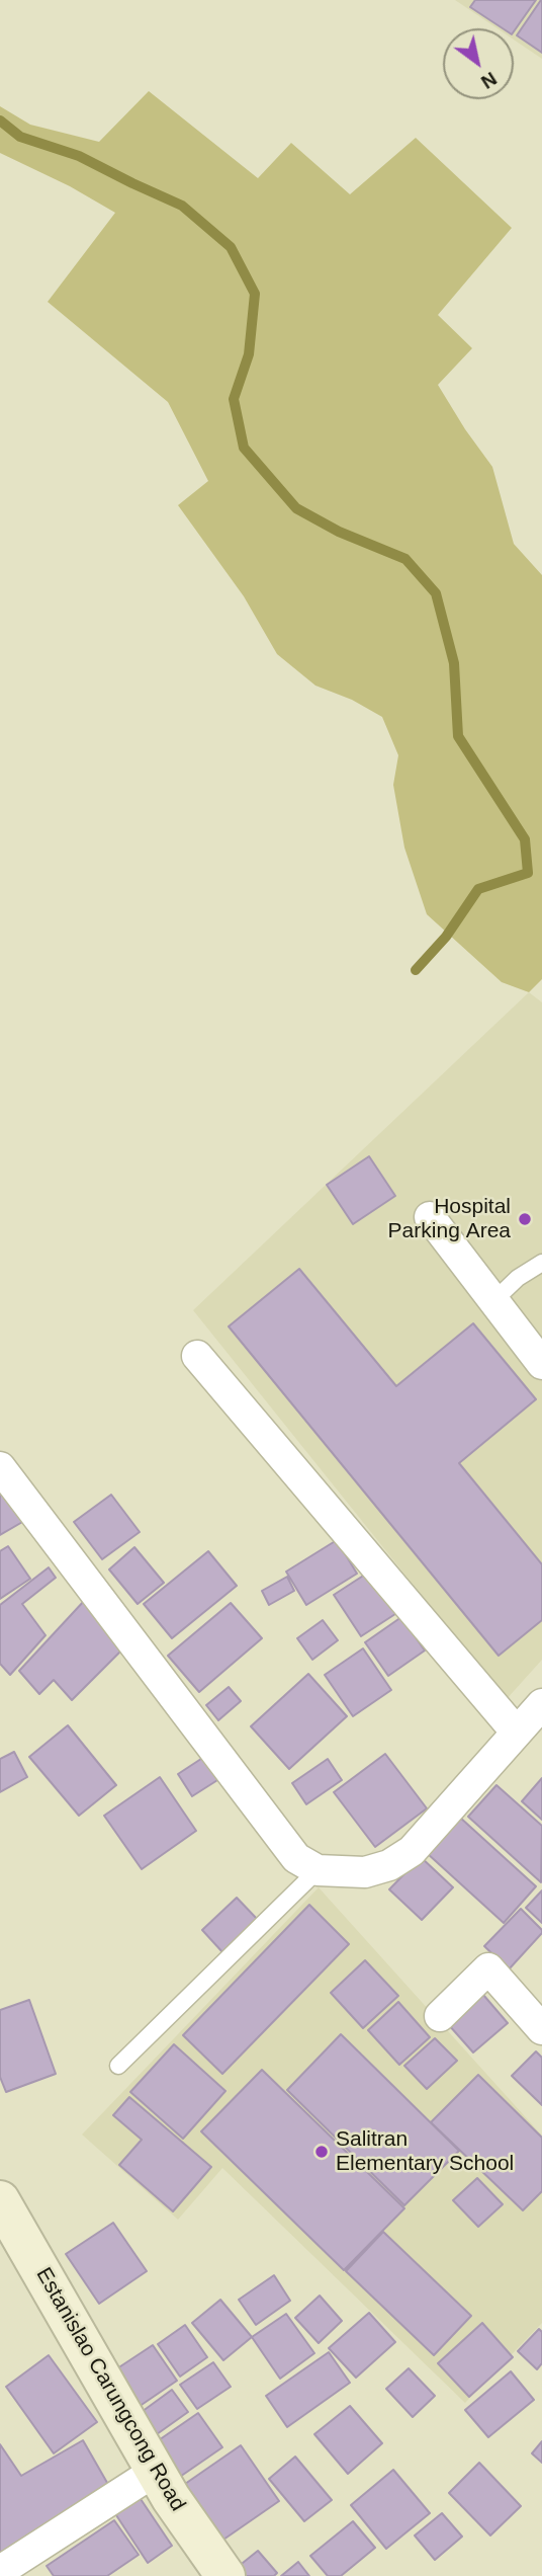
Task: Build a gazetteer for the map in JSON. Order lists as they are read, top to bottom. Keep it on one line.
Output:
{"streets":{"street":["Estanislao Carungcong Road"]},"places":["Hospital Parking Area","Salitran Elementary School"],"north":"bottom right"}
